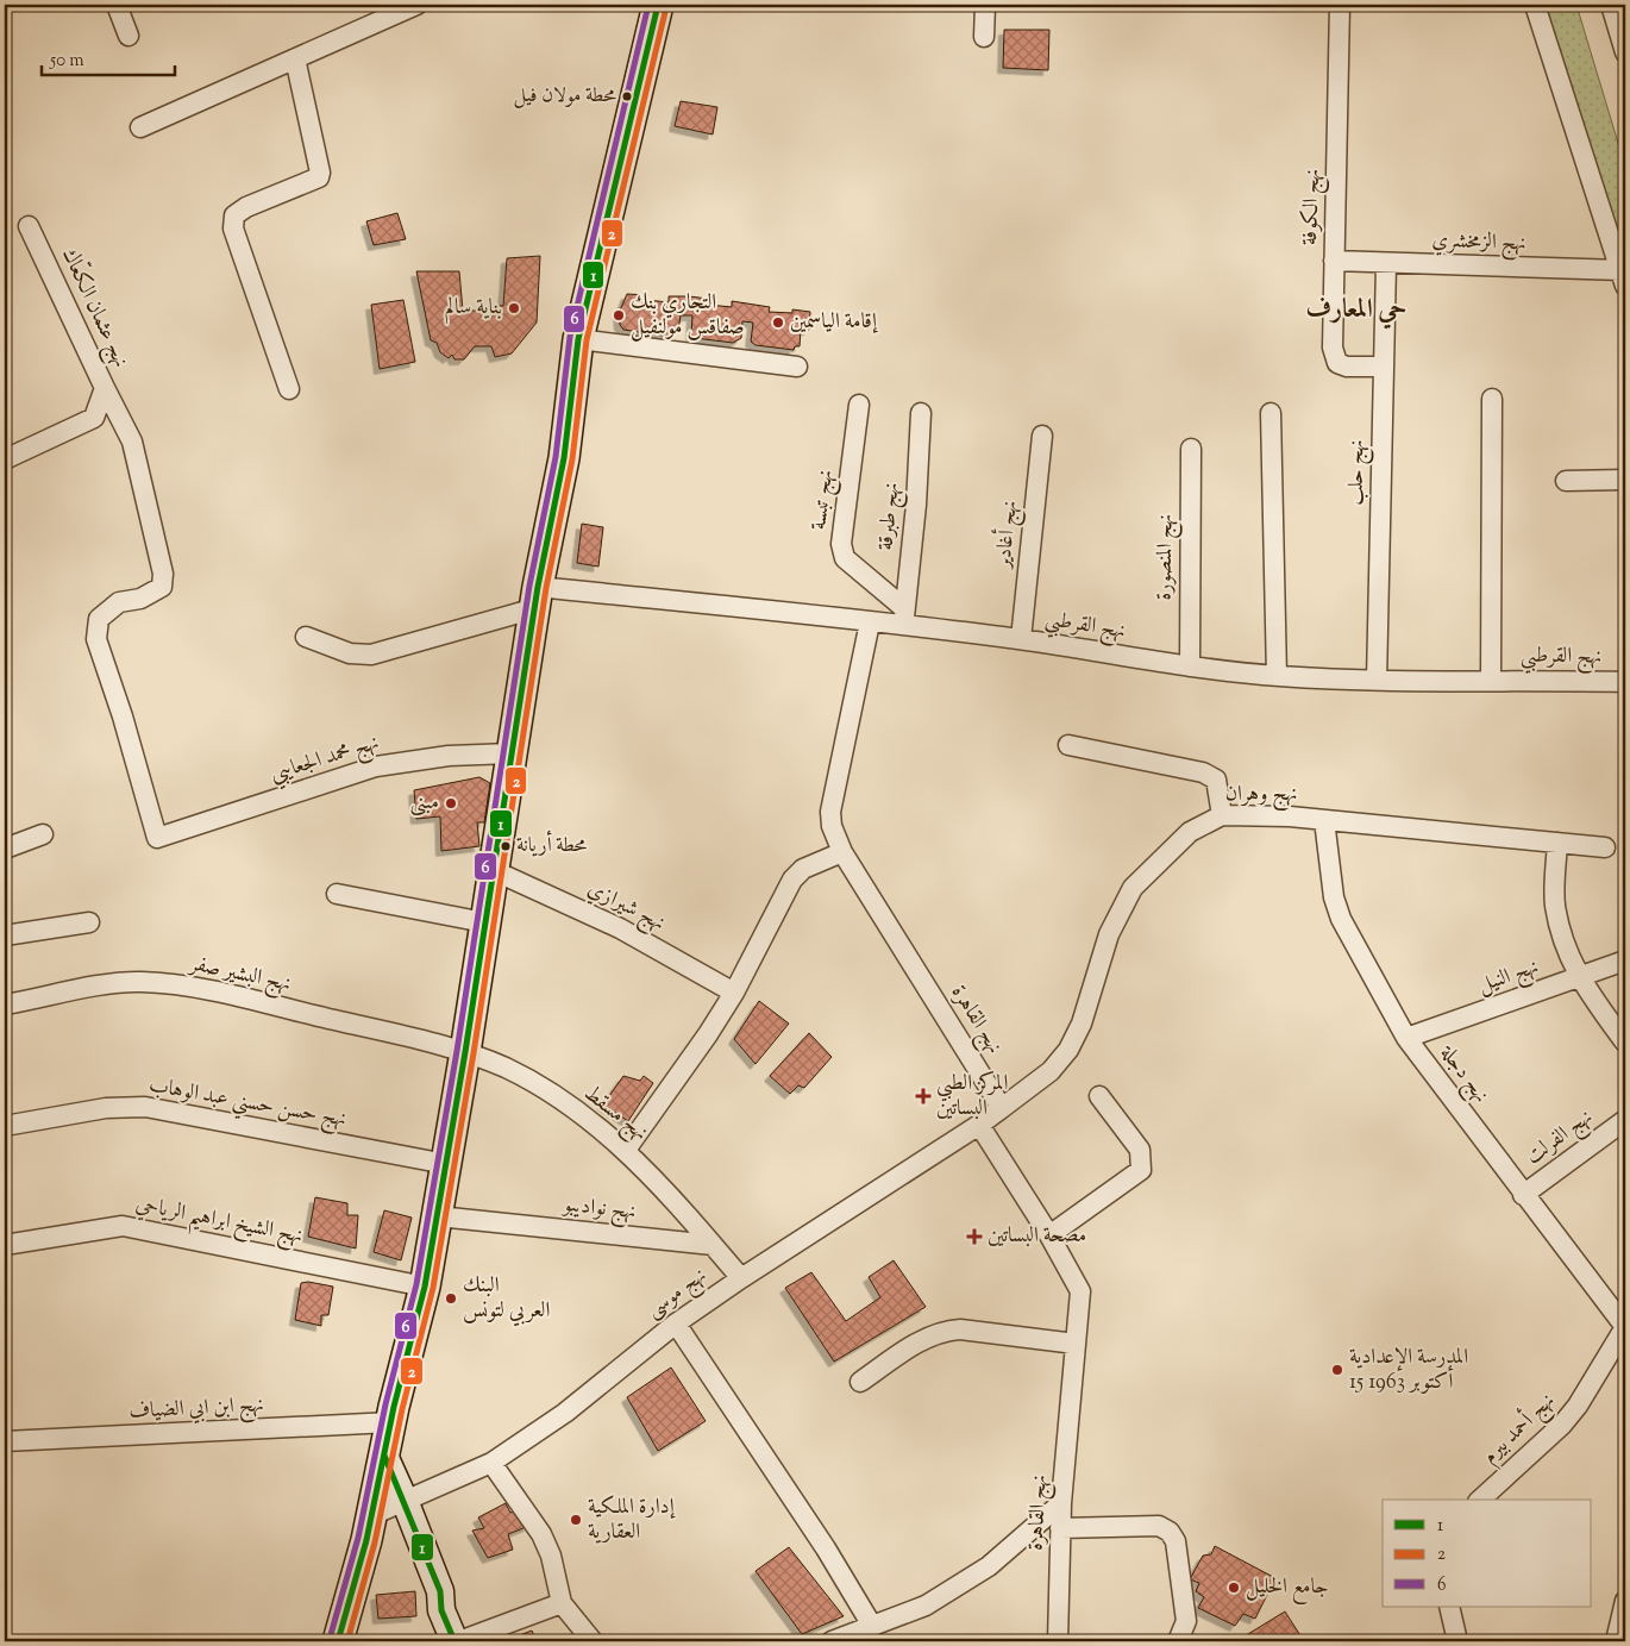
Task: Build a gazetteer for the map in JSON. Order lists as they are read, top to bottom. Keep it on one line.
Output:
{"streets":{"street":["نهج الكوفة","نهج الزمخشري","نهج عثمان الكعّاك","نهج حلب","نهج تبسة","نهج طبرقة","نهج أغادير","نهج المنصورة","نهج القرطبي","نهج محمد الجعايبي","نهج وهران","نهج شيرازي","نهج البشير صفر","نهج النيل","نهج القاهرة","نهج دجلة","نهج حسن حسني عبد الوهاب","نهج مسقط","نهج الفرلت","نهج نواديبو","نهج الشيخ ابراهيم الرياحي","نهج موسى","نهج ابن ابي الضياف","نهج أحمد بيرم"]},"crossings":[["نهج الكوفة","نهج الزمخشري"],["نهج الكوفة","نهج حلب"],["نهج الزمخشري","نهج حلب"],["نهج عثمان الكعّاك","نهج محمد الجعايبي"],["نهج حلب","نهج القرطبي"],["نهج تبسة","نهج طبرقة"],["نهج تبسة","نهج القرطبي"],["نهج طبرقة","نهج القرطبي"],["نهج أغادير","نهج القرطبي"],["نهج المنصورة","نهج القرطبي"],["نهج القرطبي","نهج القاهرة"],["نهج وهران","نهج القاهرة"],["نهج وهران","نهج دجلة"],["نهج البشير صفر","نهج مسقط"],["نهج النيل","نهج دجلة"],["نهج القاهرة","نهج موسى"],["نهج دجلة","نهج الفرلت"],["نهج دجلة","نهج أحمد بيرم"],["نهج مسقط","نهج نواديبو"]],"districts":["حي المعارف"],"places":{"other":["محطة مولان فيل","بناية سالم","التجاري بنك صفاقس مولنفيل","إقامة الياسمين","مبنى","محطة أريانة","البنك العربي لتونس","المدرسة الإعدادية 15 أكتوبر 1963","إدارة الملكية العقارية","جامع الخليل"],"health":["المركز الطبي البساتين","مصحة البساتين"]},"lines":["transit line 1","transit line 6","transit line 2"],"legend":["1","2","6"],"scale_bar":"50 m"}
